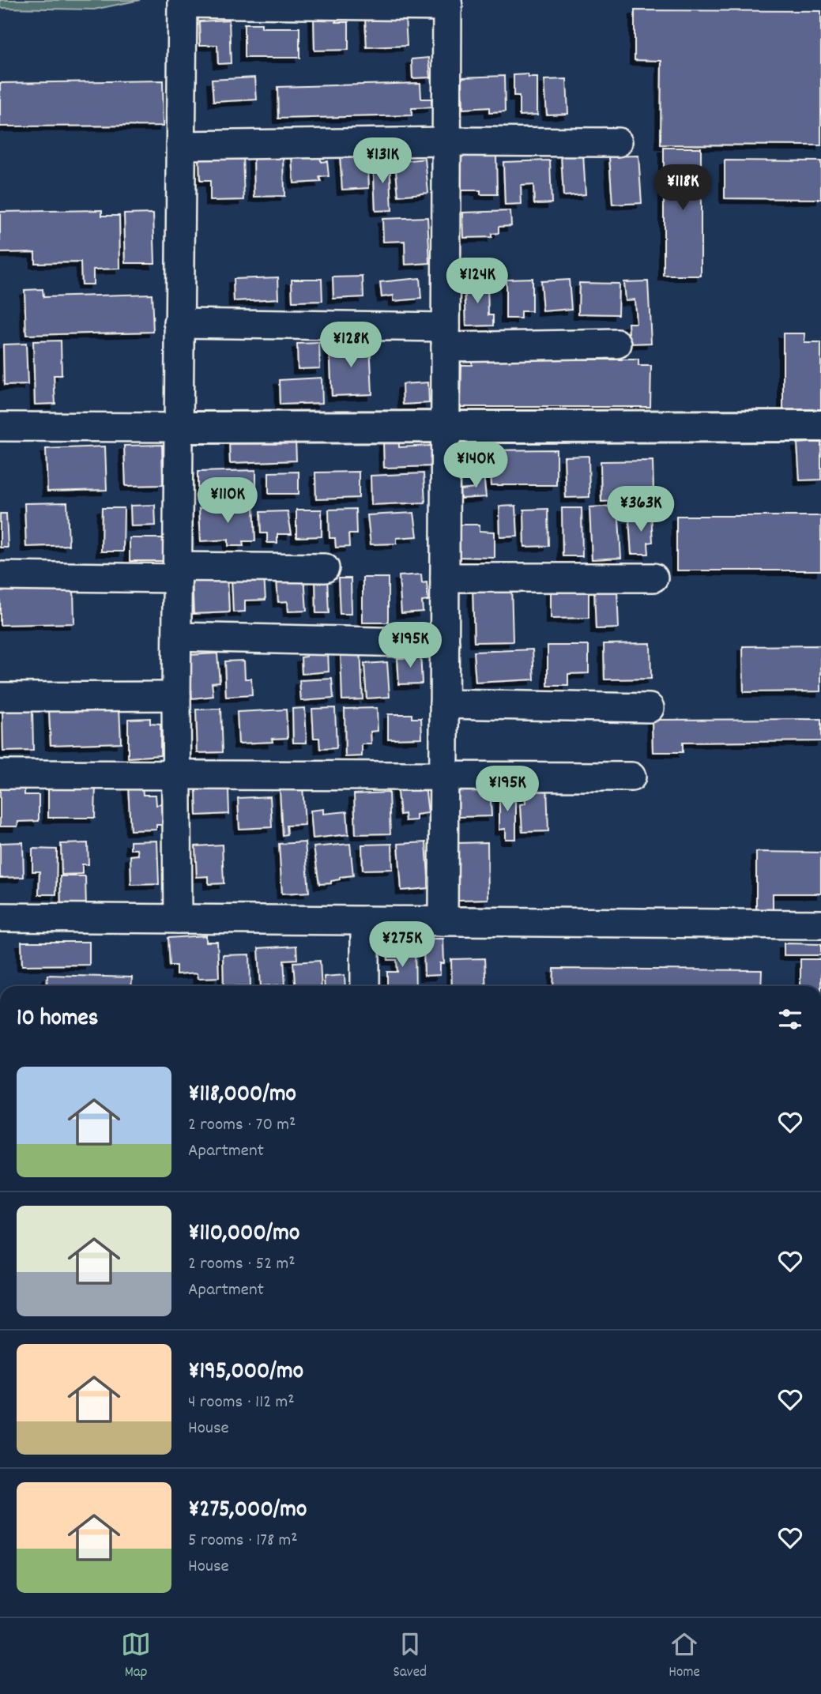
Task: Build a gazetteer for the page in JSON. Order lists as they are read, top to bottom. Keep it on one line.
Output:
{"page":{"price":["¥131K","¥118K","¥124K","¥128K","¥140K","¥110K","¥363K","¥195K","¥195K","¥275K"],"heading":"10 homes","list":[{"name":"¥118,000/mo","note":"2 rooms · 70 m² · Apartment"},{"name":"¥110,000/mo","note":"2 rooms · 52 m² · Apartment"},{"name":"¥195,000/mo","note":"4 rooms · 112 m² · House"},{"name":"¥275,000/mo","note":"5 rooms · 178 m² · House"}],"tabs":["Map","Saved","Home"]}}
